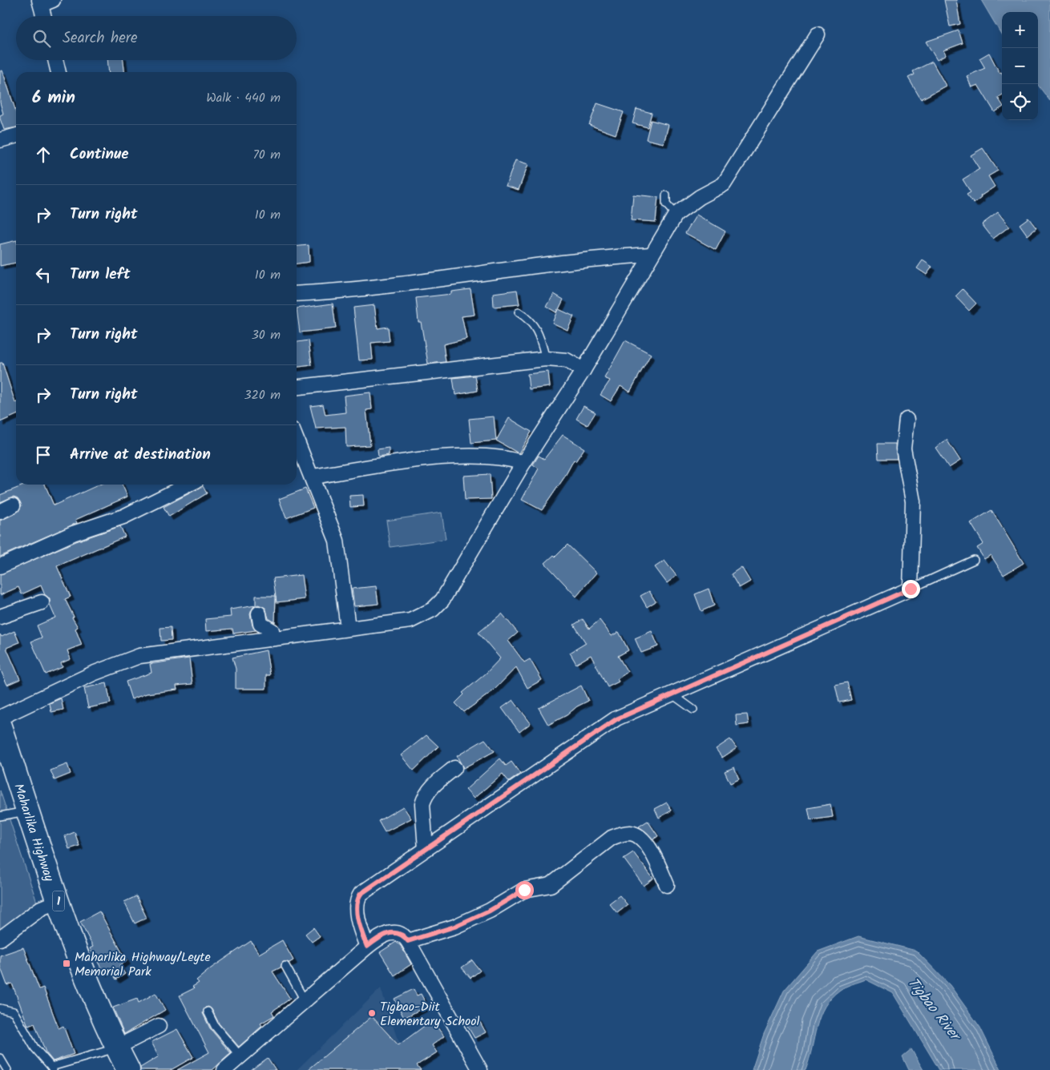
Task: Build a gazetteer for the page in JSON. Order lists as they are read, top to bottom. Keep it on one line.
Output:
{"streets":{"highway":["Maharlika Highway","1"]},"water":["Tigbao River"],"places":{"transit":["Maharlika Highway/Leyte Memorial Park"],"other":["Tigbao-Diit Elementary School"]},"page":{"map_buttons":["+","−"],"search":"Search here","heading":["6 min","Walk · 440 m"],"list":[["Continue","70 m"],["Turn right","10 m"],["Turn left","10 m"],["Turn right","30 m"],["Turn right","320 m"],"Arrive at destination"]}}
